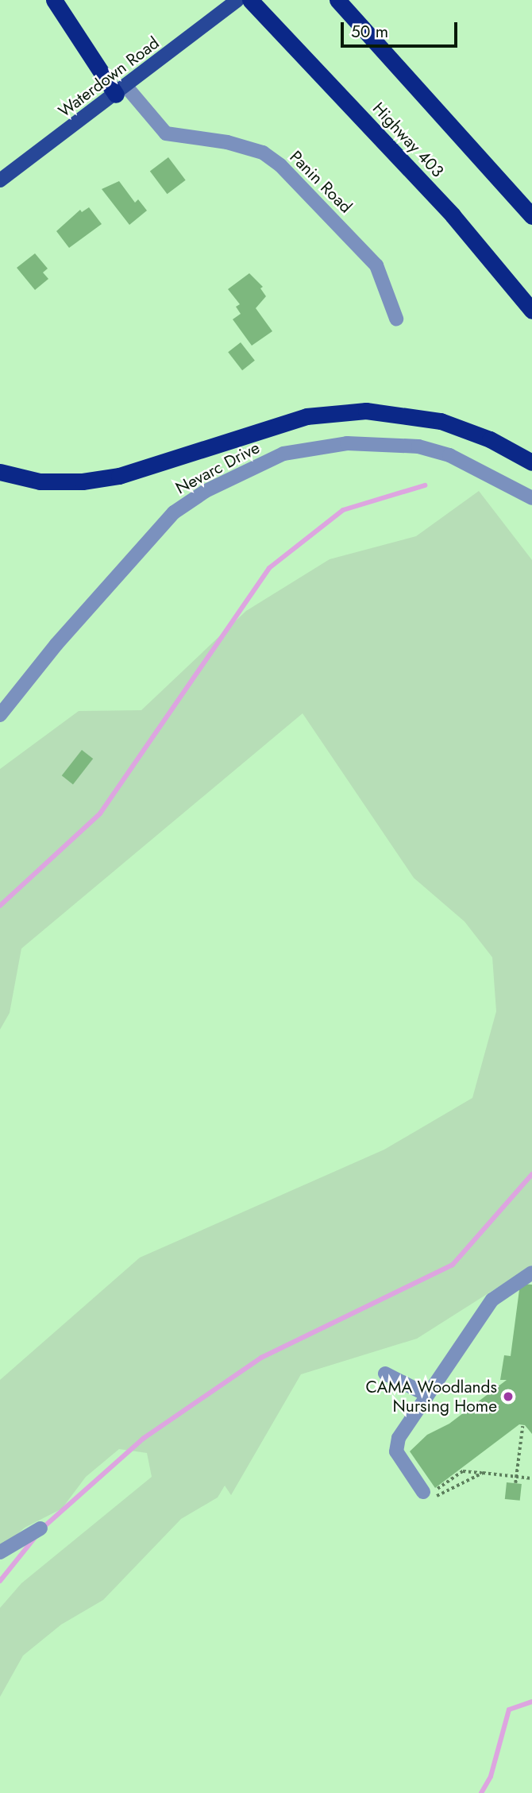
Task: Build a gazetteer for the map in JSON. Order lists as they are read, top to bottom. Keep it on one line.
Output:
{"streets":{"highway":["Highway 403"],"main road":["Waterdown Road"],"street":["Panin Road","Nevarc Drive"]},"crossings":[["Waterdown Road","Panin Road"]],"places":["CAMA Woodlands Nursing Home"],"scale_bar":"50 m"}
